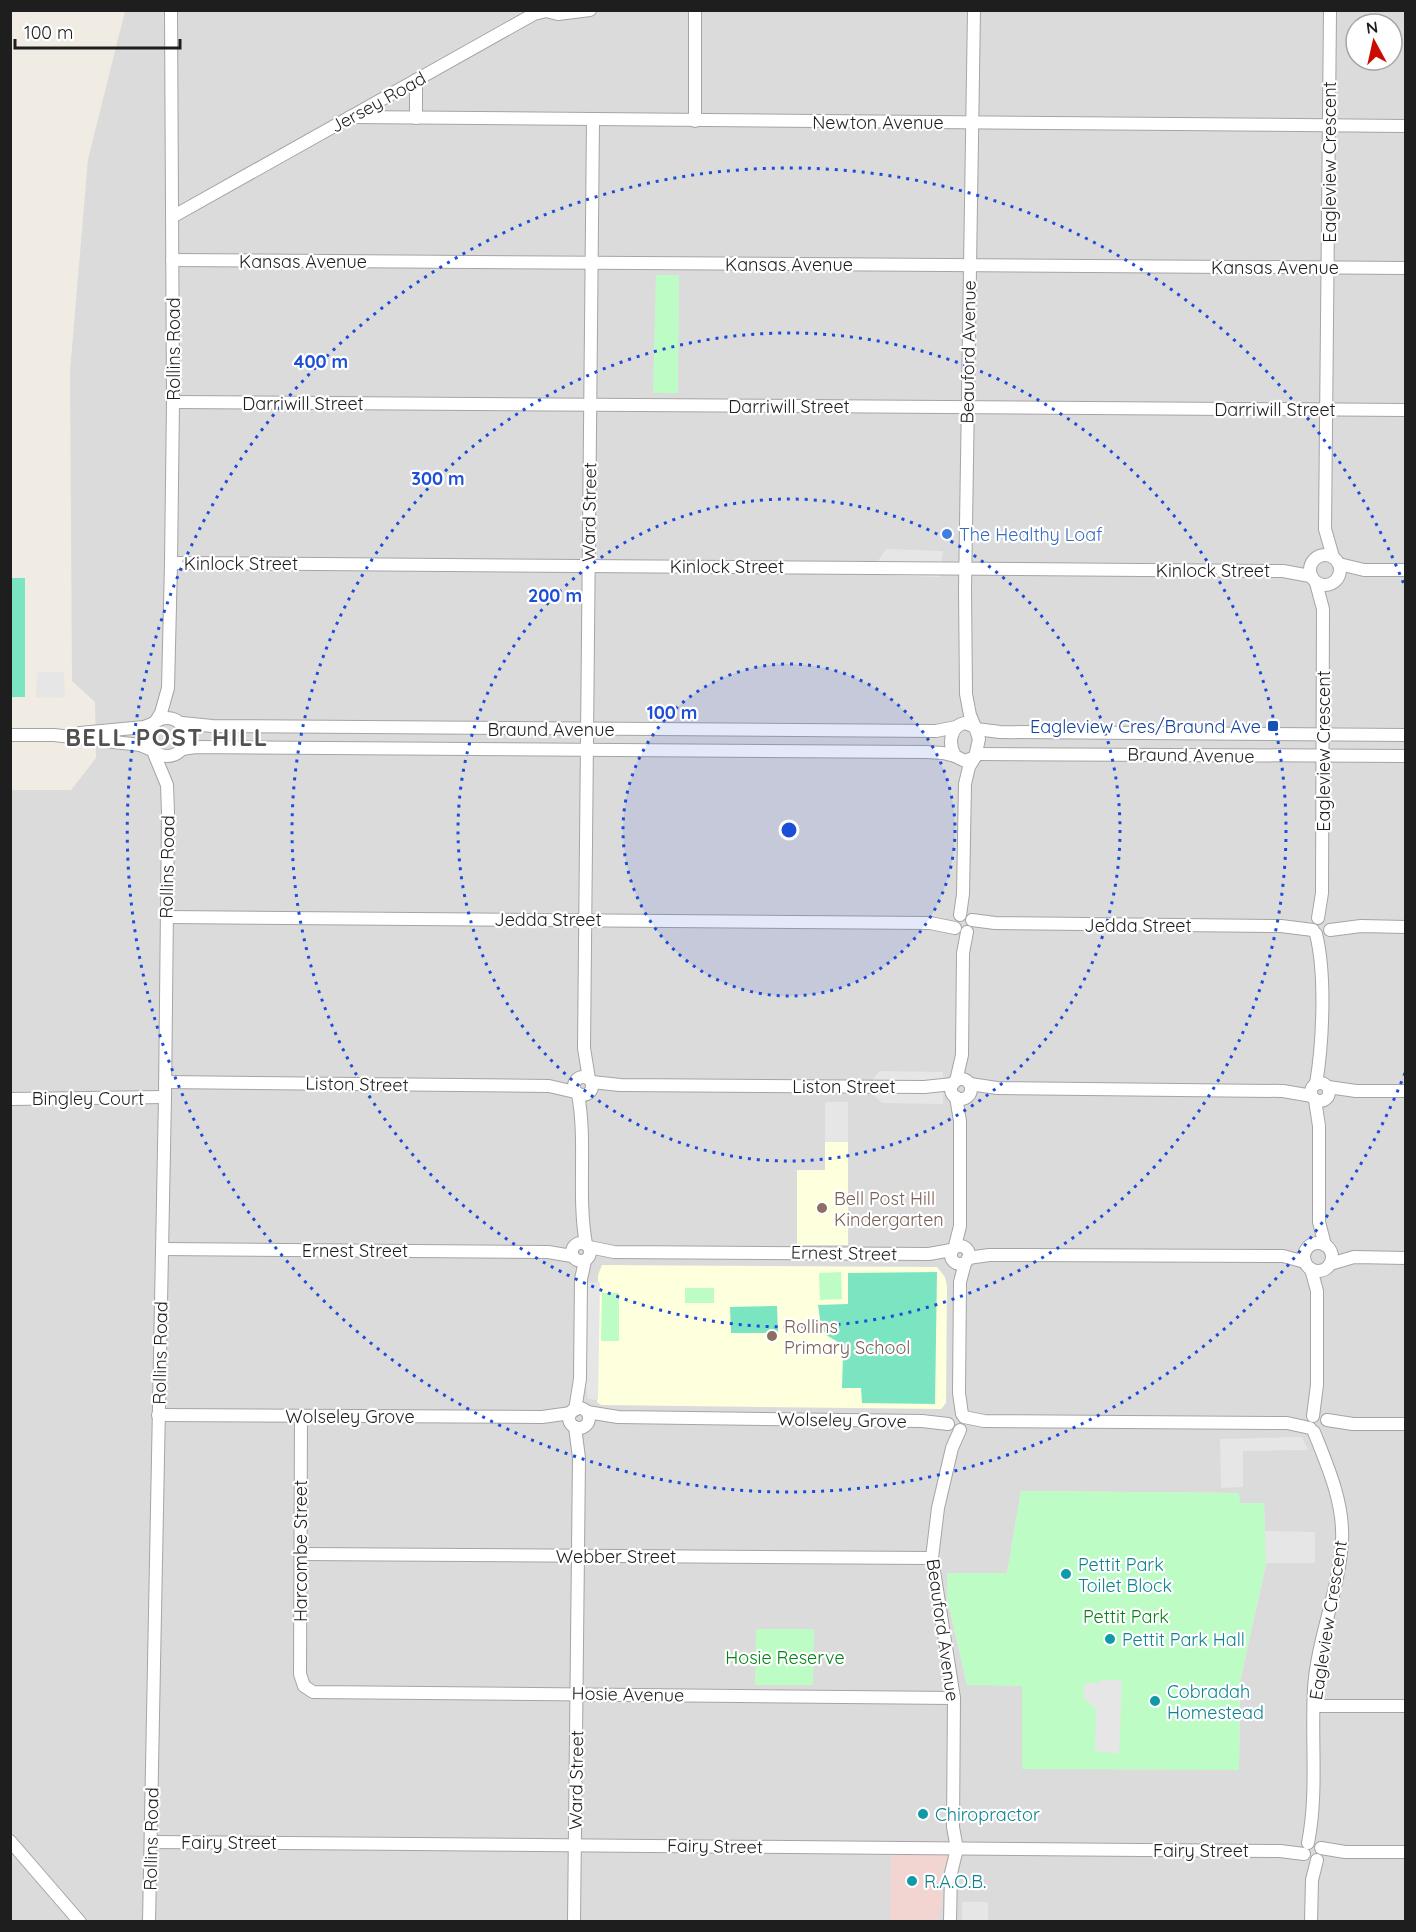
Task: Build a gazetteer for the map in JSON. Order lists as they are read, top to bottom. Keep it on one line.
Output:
{"streets":{"street":["Jersey Road","Newton Avenue","Eagleview Crescent","Kansas Avenue","Rollins Road","Beauford Avenue","Darriwill Street","Ward Street","Kinlock Street","Braund Avenue","Jedda Street","Liston Street","Bingley Court","Ernest Street","Wolseley Grove","Harcombe Street","Webber Street","Hosie Avenue","Fairy Street"]},"crossings":[["Jersey Road","Newton Avenue"],["Jersey Road","Rollins Road"],["Newton Avenue","Eagleview Crescent"],["Newton Avenue","Beauford Avenue"],["Newton Avenue","Ward Street"],["Eagleview Crescent","Kansas Avenue"],["Eagleview Crescent","Darriwill Street"],["Eagleview Crescent","Kinlock Street"],["Eagleview Crescent","Braund Avenue"],["Eagleview Crescent","Jedda Street"],["Eagleview Crescent","Liston Street"],["Eagleview Crescent","Ernest Street"],["Eagleview Crescent","Wolseley Grove"],["Eagleview Crescent","Fairy Street"],["Kansas Avenue","Rollins Road"],["Kansas Avenue","Beauford Avenue"],["Kansas Avenue","Ward Street"],["Rollins Road","Darriwill Street"],["Rollins Road","Kinlock Street"],["Rollins Road","Braund Avenue"],["Rollins Road","Jedda Street"],["Rollins Road","Liston Street"],["Rollins Road","Bingley Court"],["Rollins Road","Ernest Street"],["Rollins Road","Wolseley Grove"],["Rollins Road","Fairy Street"],["Beauford Avenue","Darriwill Street"],["Beauford Avenue","Kinlock Street"],["Beauford Avenue","Braund Avenue"],["Beauford Avenue","Jedda Street"],["Beauford Avenue","Liston Street"],["Beauford Avenue","Ernest Street"],["Beauford Avenue","Wolseley Grove"],["Beauford Avenue","Webber Street"],["Beauford Avenue","Hosie Avenue"],["Beauford Avenue","Fairy Street"],["Darriwill Street","Ward Street"],["Ward Street","Kinlock Street"],["Ward Street","Braund Avenue"],["Ward Street","Jedda Street"],["Ward Street","Liston Street"],["Ward Street","Ernest Street"],["Ward Street","Wolseley Grove"],["Ward Street","Webber Street"],["Ward Street","Hosie Avenue"],["Ward Street","Fairy Street"],["Wolseley Grove","Harcombe Street"],["Harcombe Street","Webber Street"],["Harcombe Street","Hosie Avenue"]],"districts":["BELL POST HILL"],"parks":["Pettit Park","Hosie Reserve"],"places":{"other":["The Healthy Loaf","Bell Post Hill Kindergarten","Rollins Primary School","Pettit Park Toilet Block","Pettit Park Hall","Cobradah Homestead","Chiropractor","R.A.O.B."],"transit":["Eagleview Cres/Braund Ave"]},"scale_bar":"100 m","north":"top","rings":["400 m","300 m","200 m","100 m"]}
